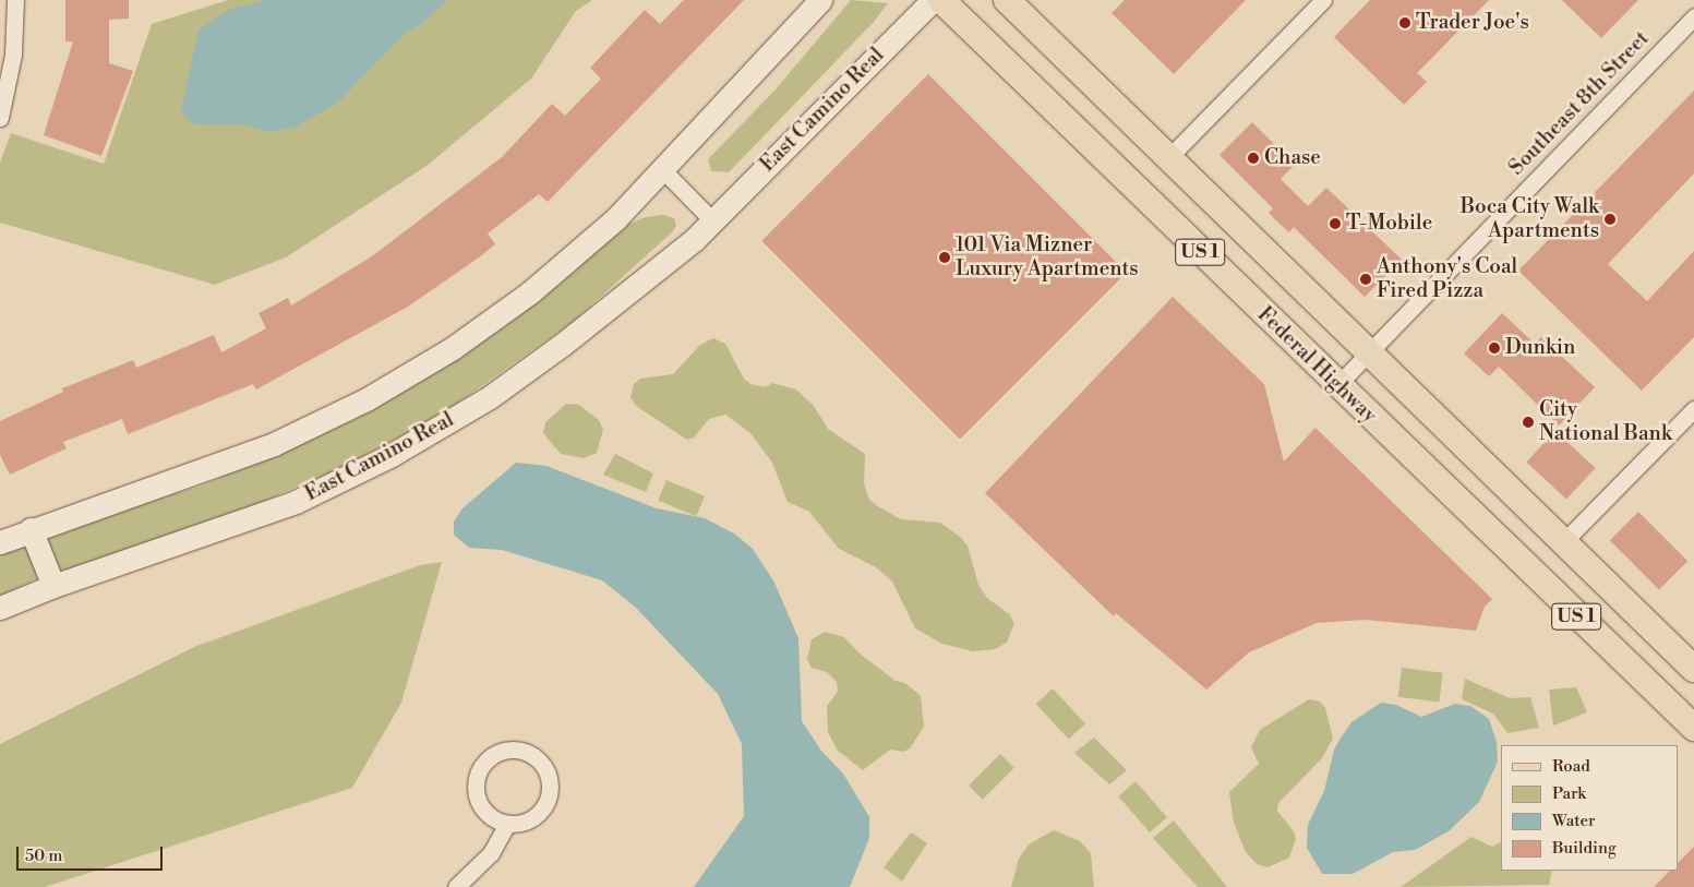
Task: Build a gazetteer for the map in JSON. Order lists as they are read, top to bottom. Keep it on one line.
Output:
{"streets":{"main road":["US 1","Federal Highway"],"street":["Southeast 8th Street","East Camino Real"]},"crossings":[["Southeast 8th Street","US 1"],["Southeast 8th Street","Federal Highway"]],"places":["Trader Joe's","Chase","Boca City Walk Apartments","T-Mobile","101 Via Mizner Luxury Apartments","Anthony's Coal Fired Pizza","Dunkin","City National Bank"],"legend":["Road","Park","Water","Building"],"scale_bar":"50 m"}
